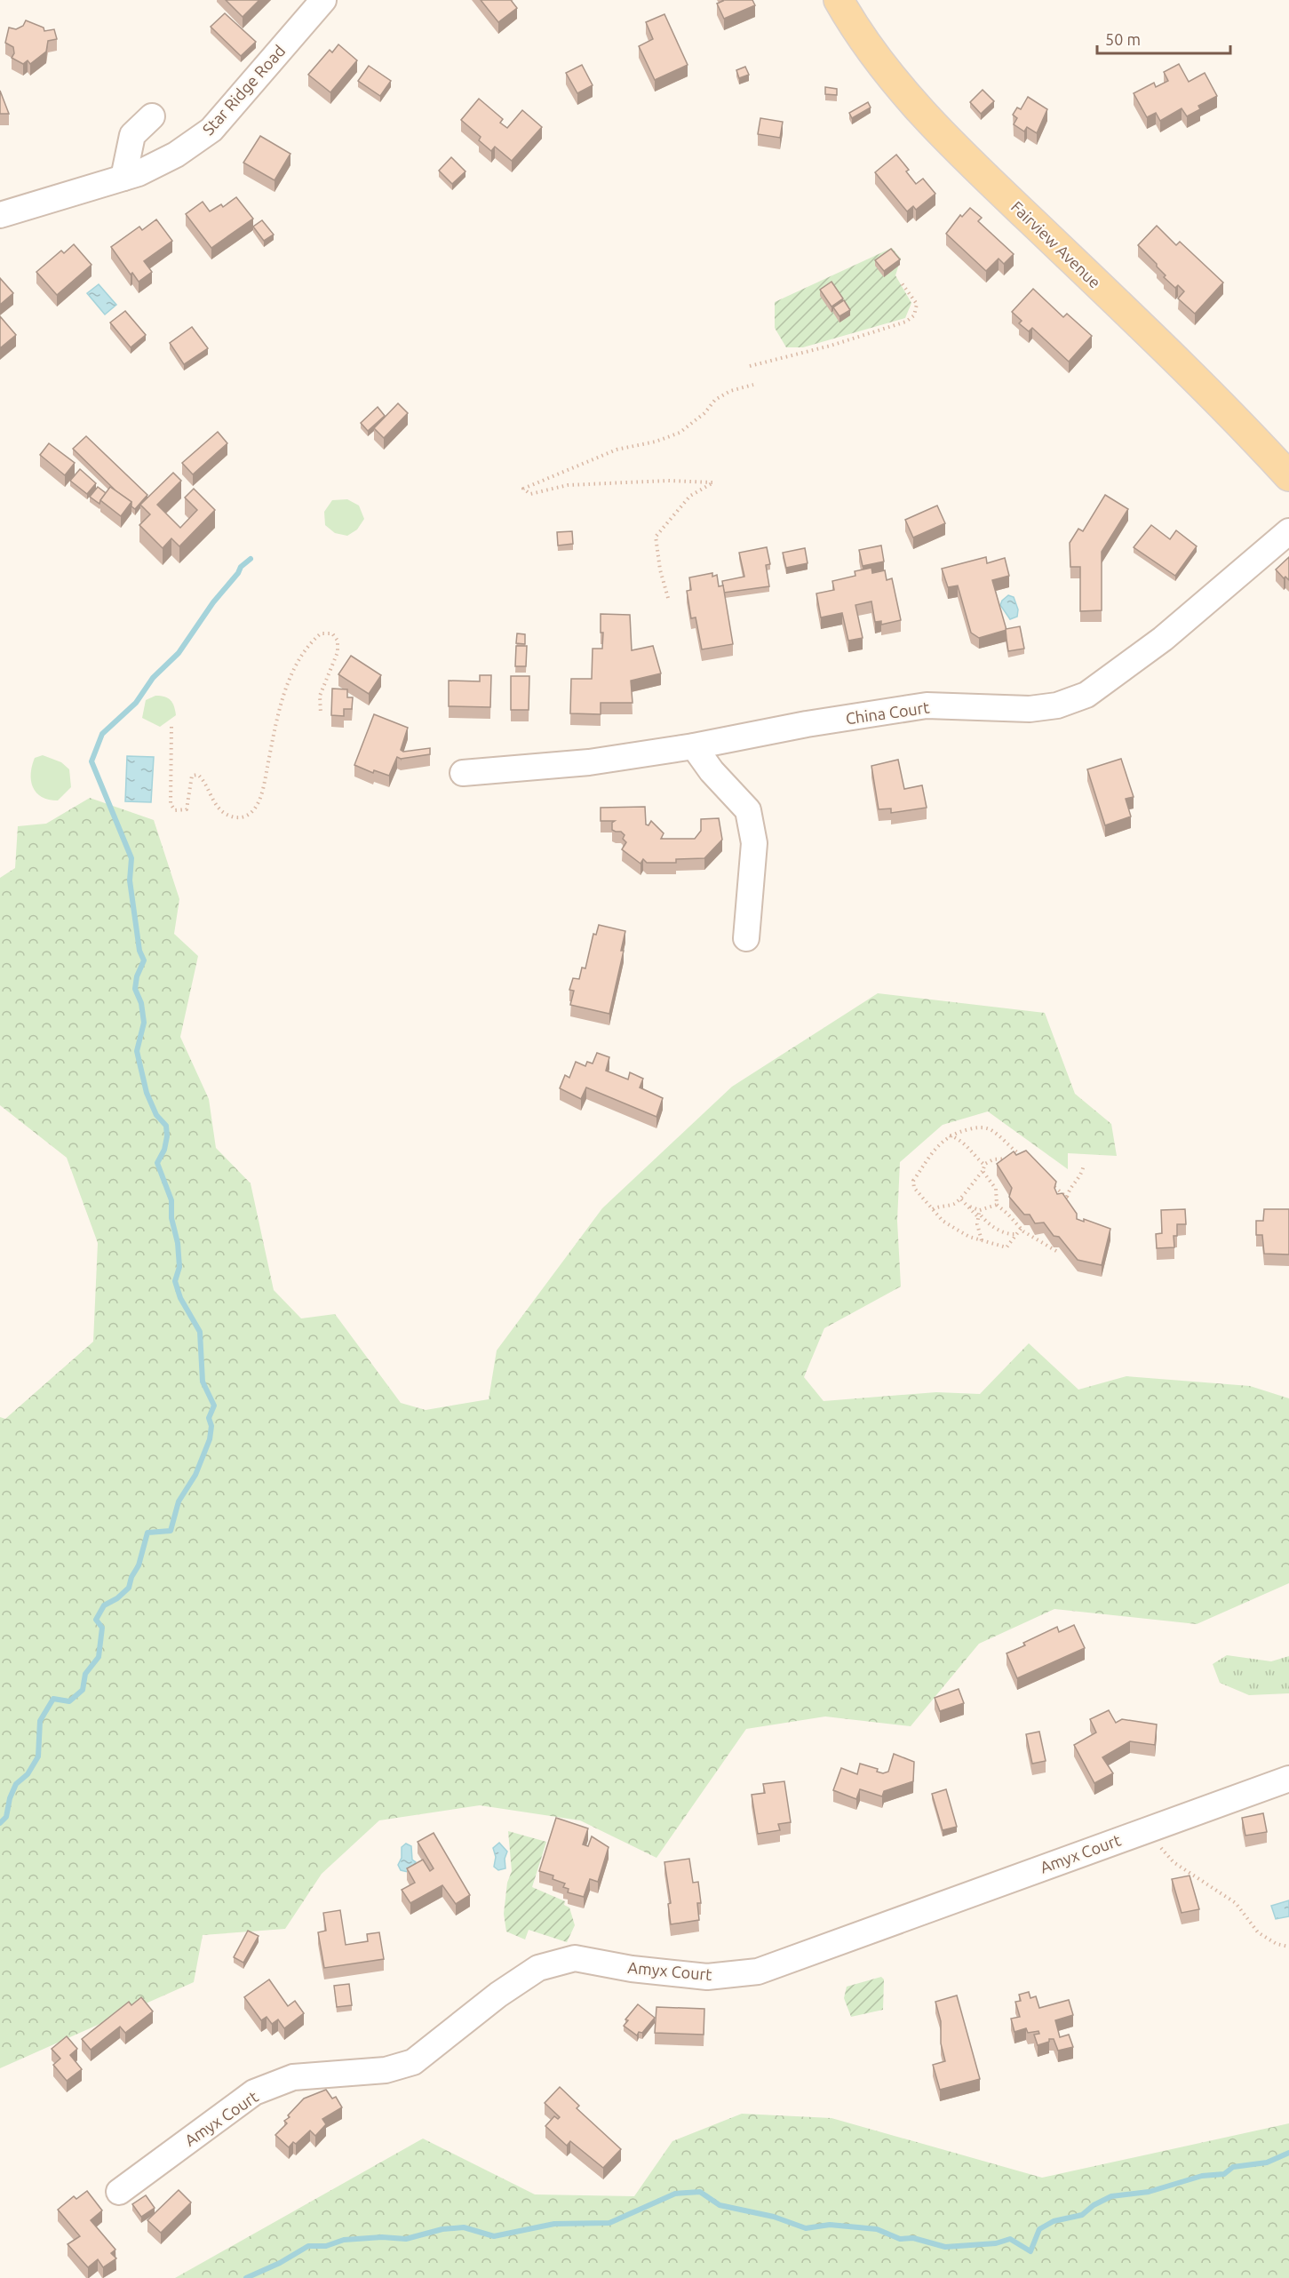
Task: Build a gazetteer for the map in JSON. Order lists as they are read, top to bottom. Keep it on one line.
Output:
{"streets":{"main road":["Fairview Avenue"],"street":["Star Ridge Road","China Court","Amyx Court"]},"scale_bar":"50 m"}
